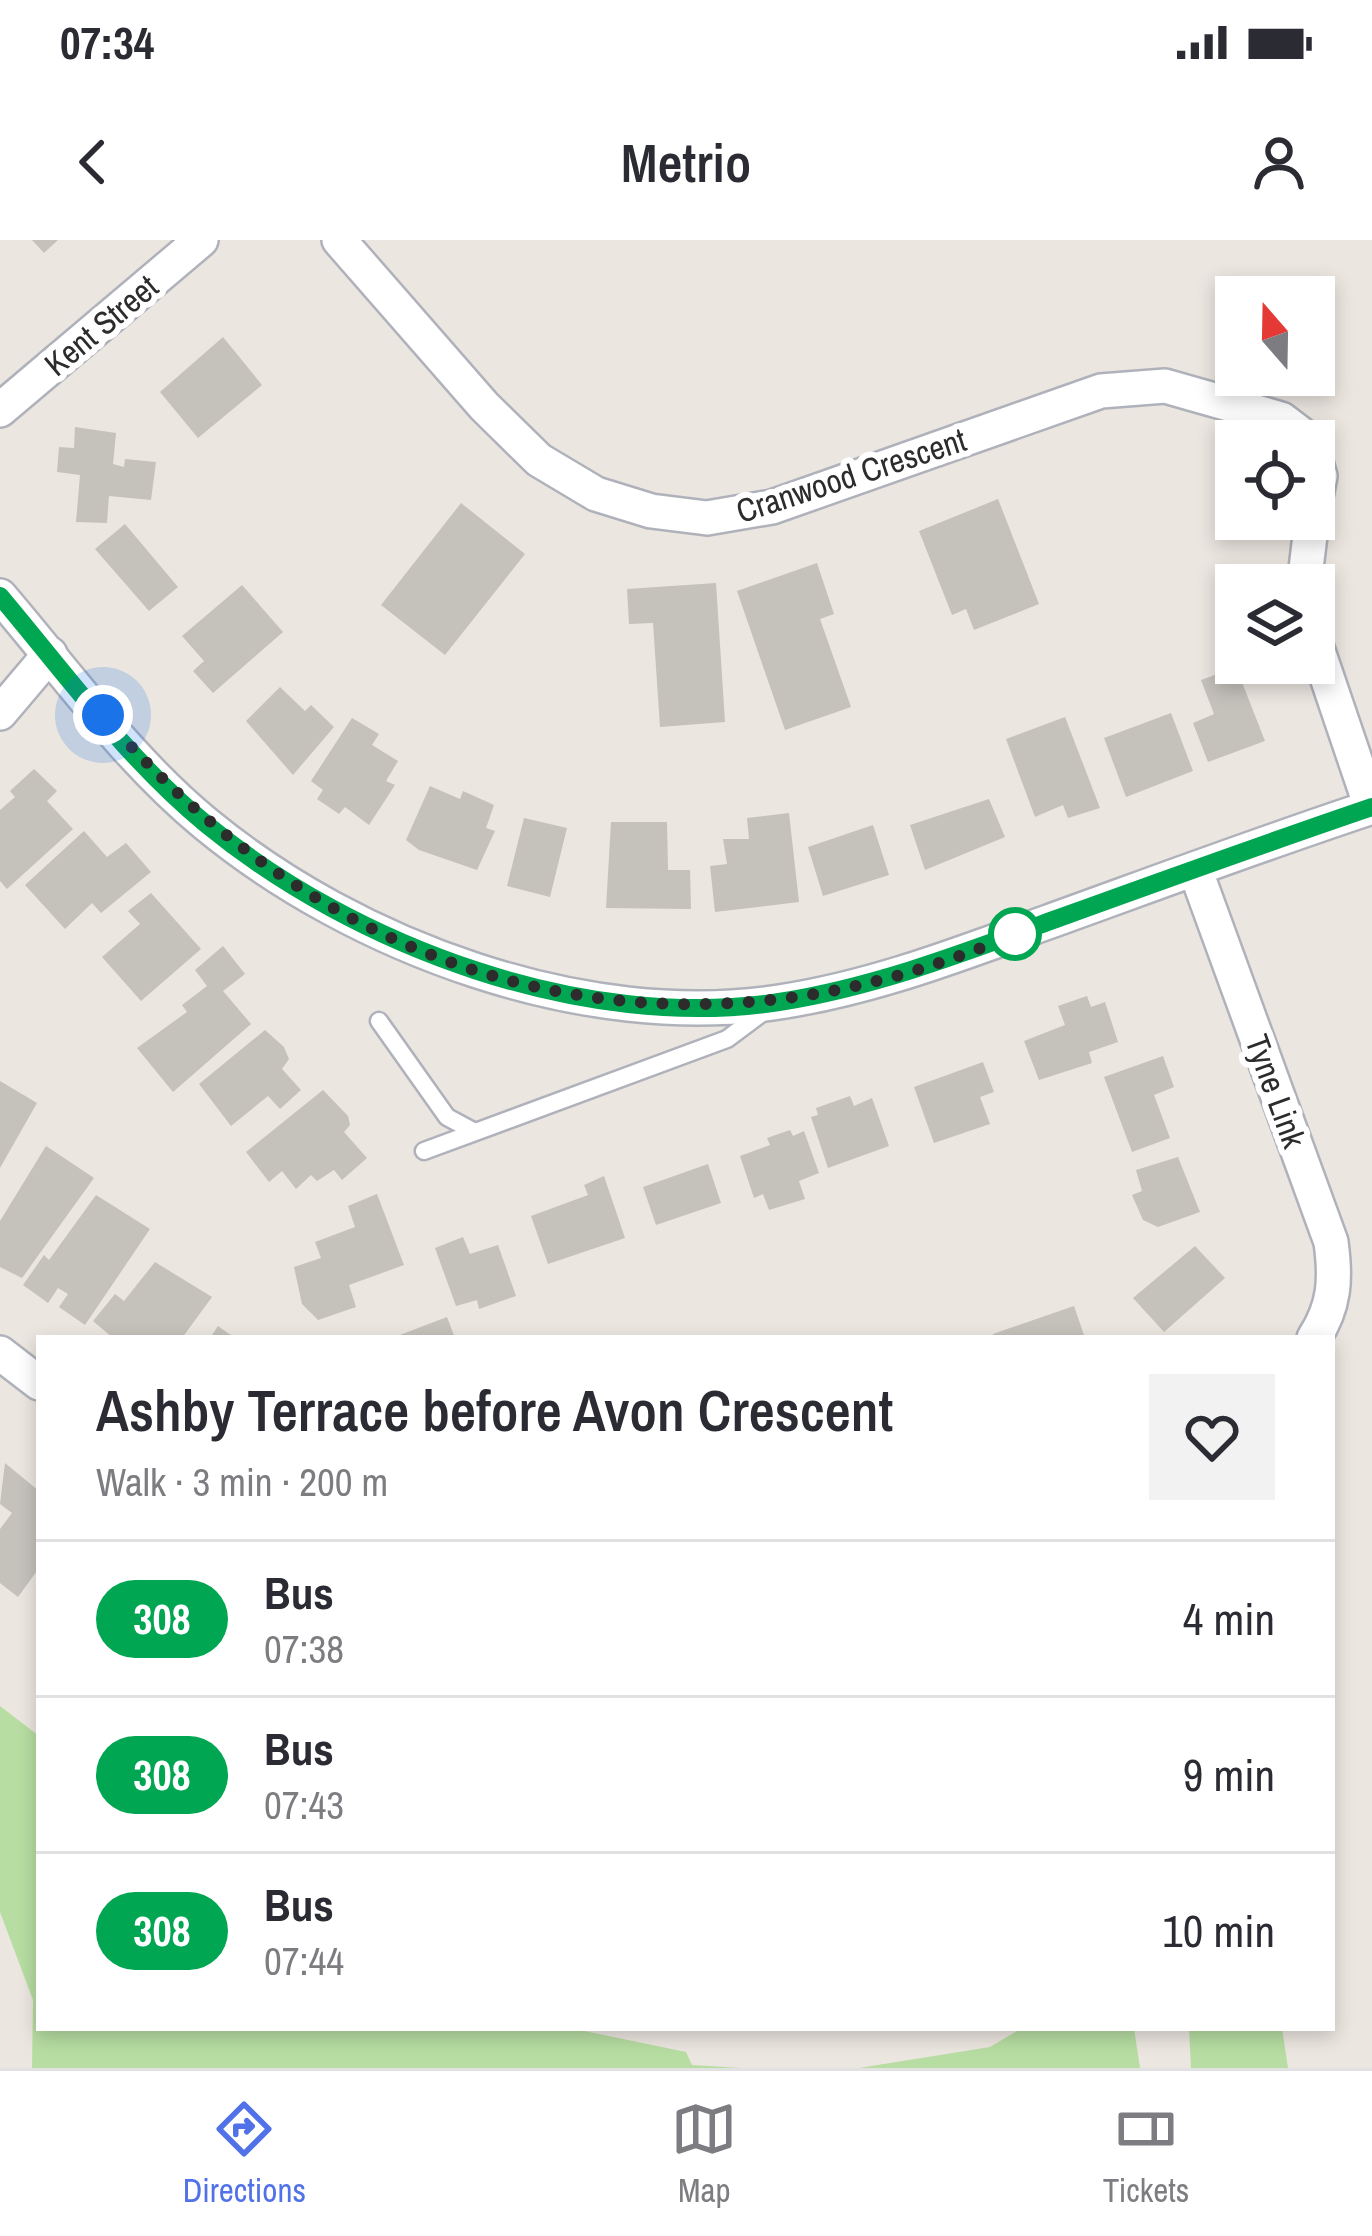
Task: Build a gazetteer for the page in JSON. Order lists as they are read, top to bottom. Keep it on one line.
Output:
{"streets":{"street":["Kent Street","Cranwood Crescent","Tyne Link"]},"lines":["bus line 308"],"north":"top","page":{"status":"07:34","header":"Metrio","heading":["Ashby Terrace before Avon Crescent","Walk · 3 min · 200 m"],"list":[{"mark":"308","name":"Bus","note":"07:38","value":"4 min"},{"mark":"308","name":"Bus","note":"07:43","value":"9 min"},{"mark":"308","name":"Bus","note":"07:44","value":"10 min"}],"tabs":["Directions","Map","Tickets"]}}
